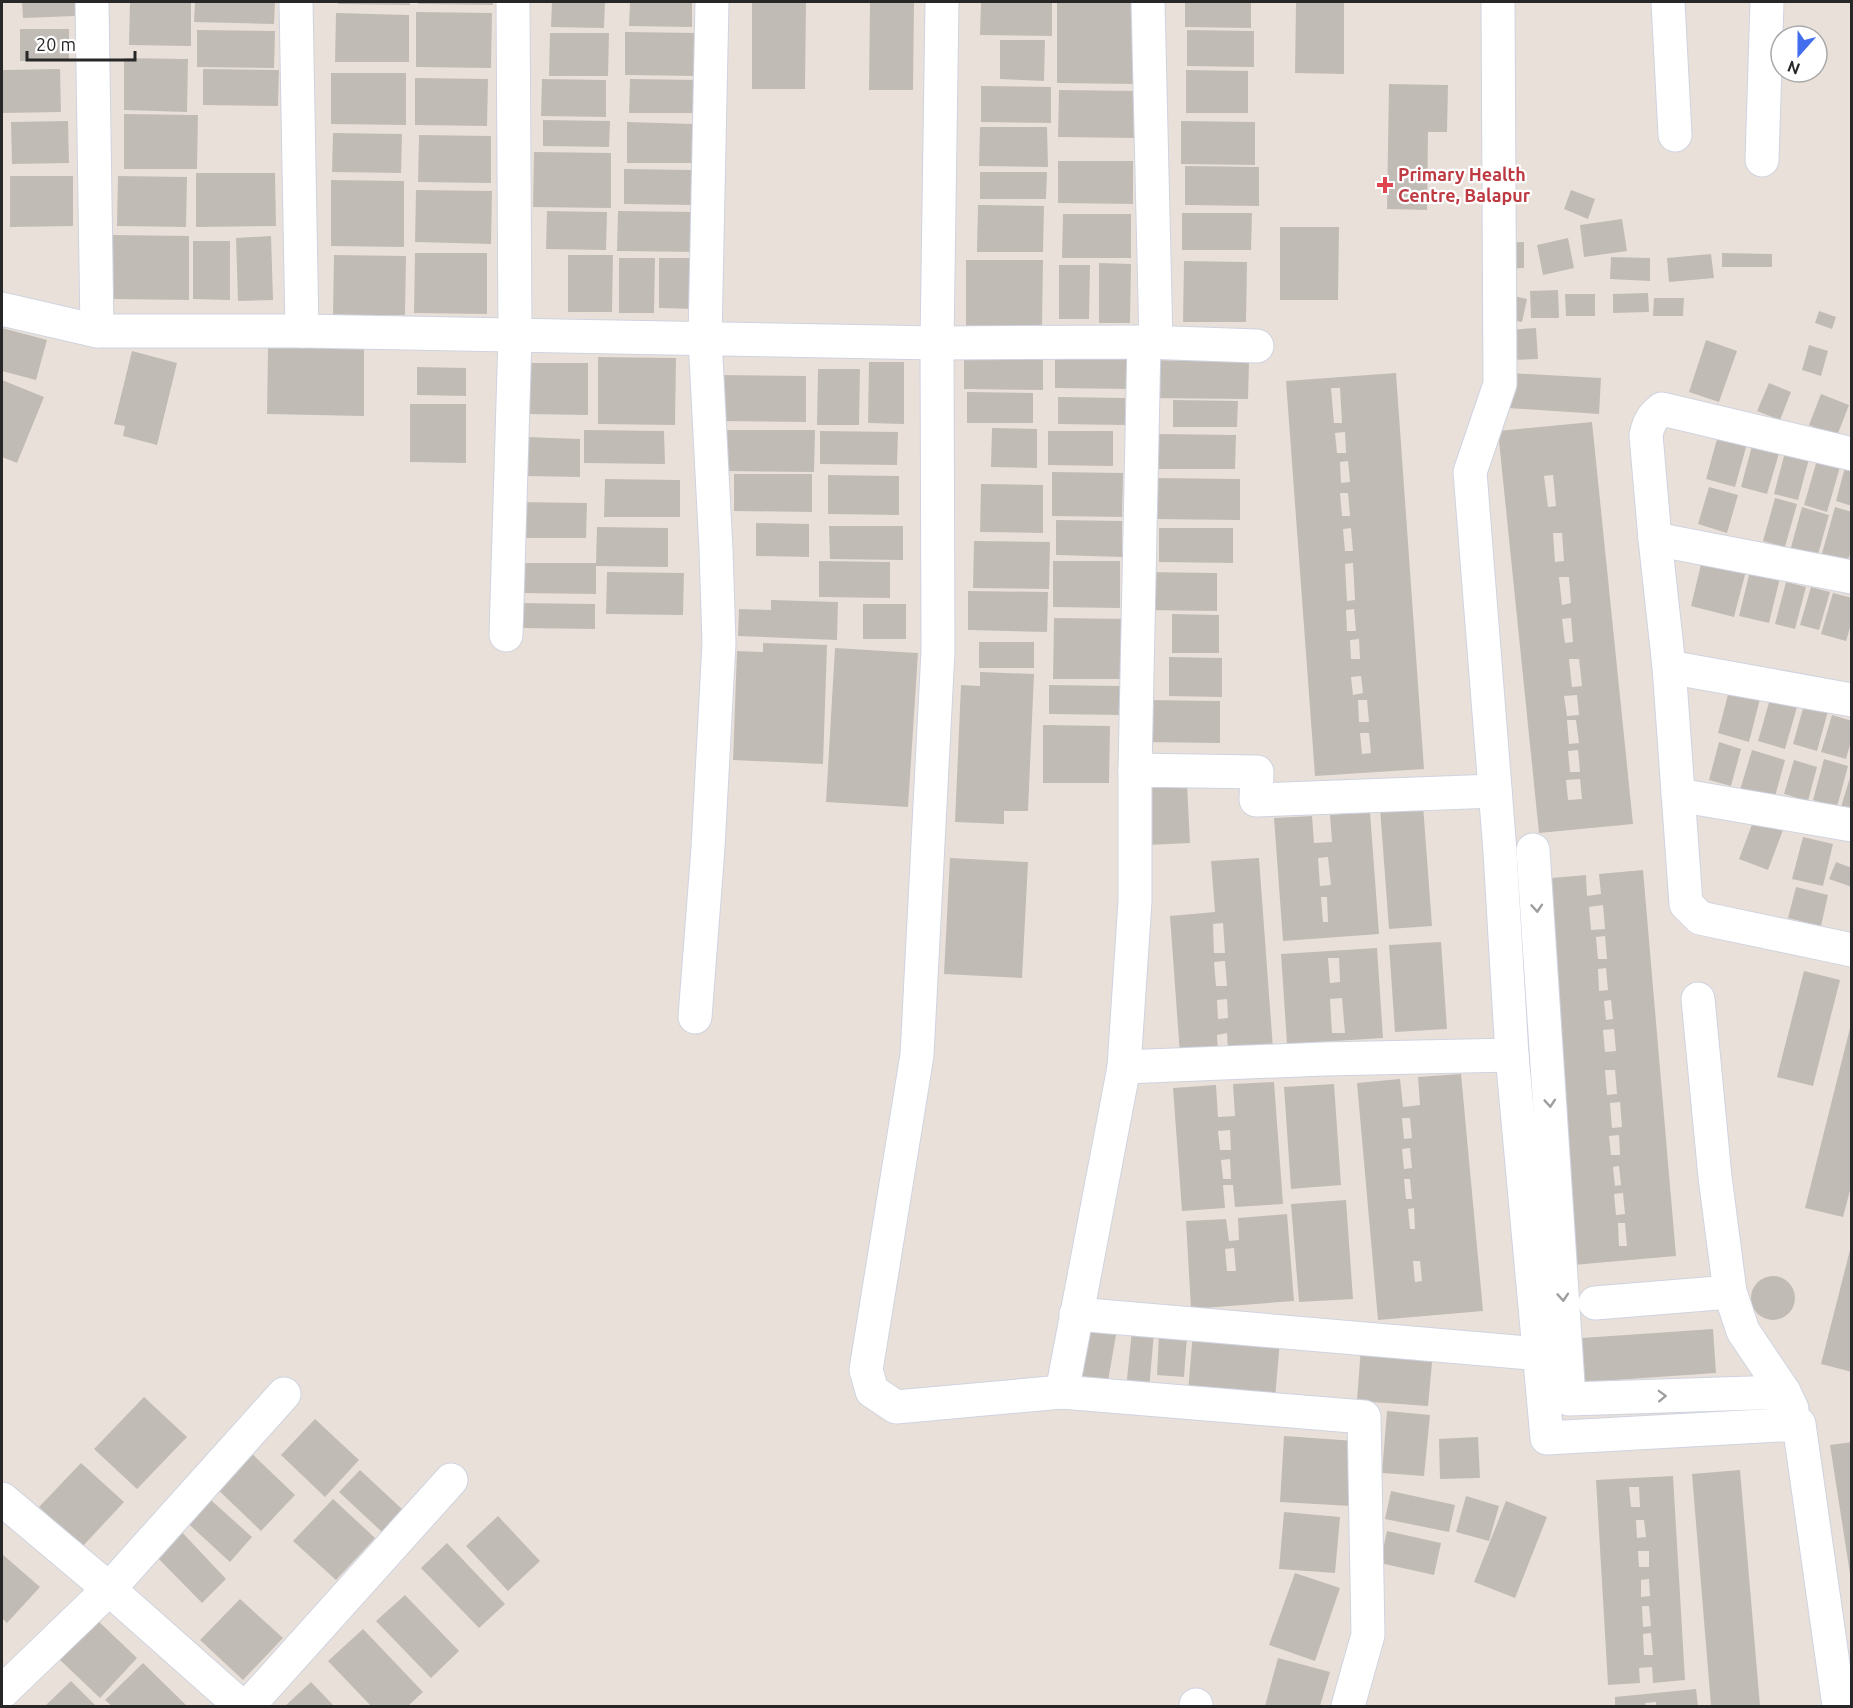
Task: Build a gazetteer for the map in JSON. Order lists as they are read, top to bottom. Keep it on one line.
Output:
{"places":{"health":["Primary Health Centre, Balapur"]},"scale_bar":"20 m","north":"bottom"}
